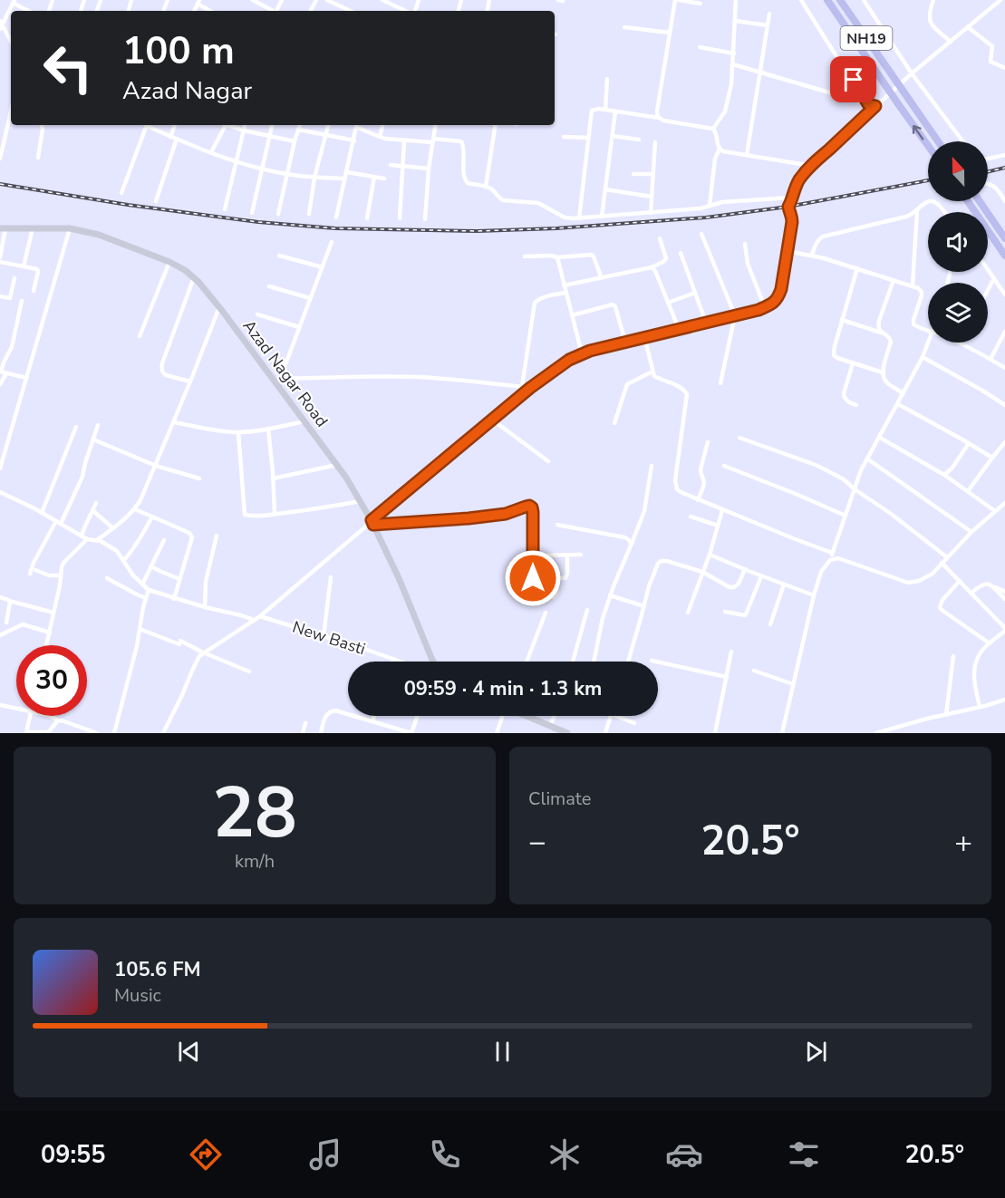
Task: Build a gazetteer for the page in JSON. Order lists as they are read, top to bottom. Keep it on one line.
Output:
{"streets":{"highway":["NH19"],"street":["Azad Nagar Road","New Basti"]},"north":"top","page":{"turn":["100 m","Azad Nagar"],"limit":"30","trip":"09:59 · 4 min · 1.3 km","tile":[["28","km/h"],"Climate"],"heat":["−","20.5°","+"],"song":["105.6 FM","Music"],"tabs":["09:55","20.5°"]}}
